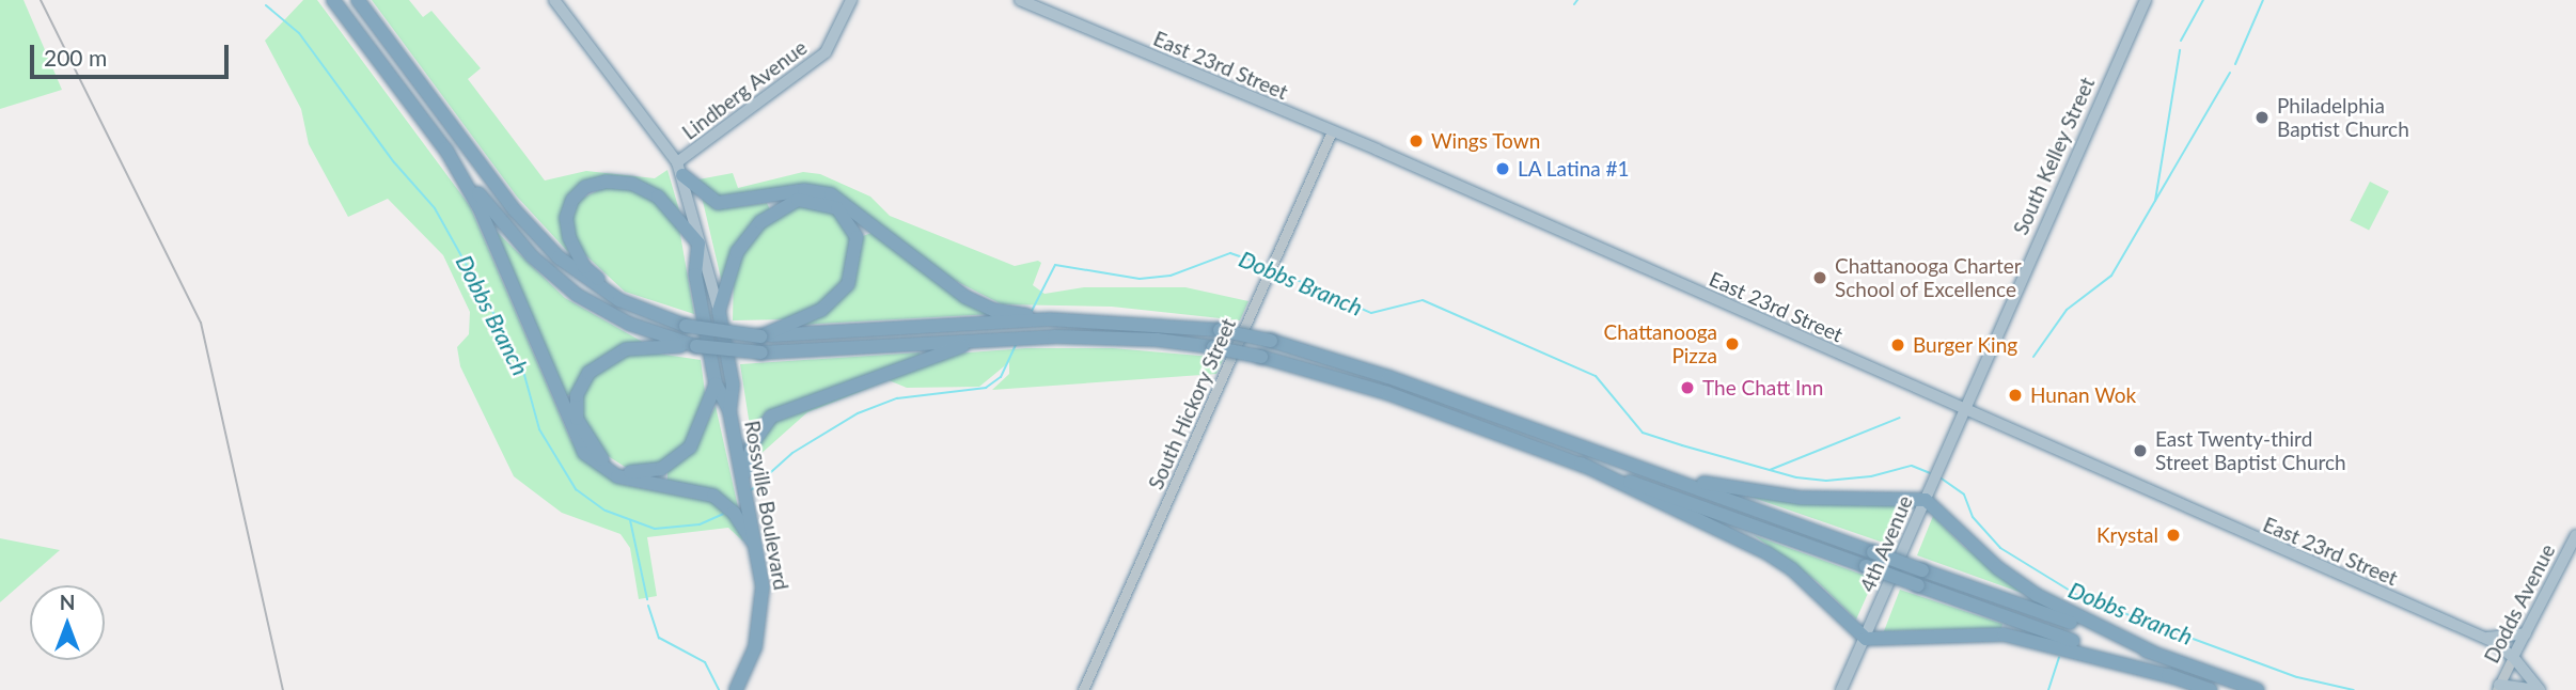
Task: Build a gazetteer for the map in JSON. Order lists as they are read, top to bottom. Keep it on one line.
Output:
{"streets":{"highway":["Rossville Boulevard"],"main road":["East 23rd Street","Lindberg Avenue","South Kelley Street","4th Avenue","Dodds Avenue"],"street":["South Hickory Street"]},"crossings":[["East 23rd Street","South Kelley Street"],["East 23rd Street","South Hickory Street"],["East 23rd Street","4th Avenue"],["East 23rd Street","Dodds Avenue"],["Lindberg Avenue","Rossville Boulevard"],["South Kelley Street","4th Avenue"]],"water":["Dobbs Branch"],"places":["Philadelphia Baptist Church","Wings Town","LA Latina #1","Chattanooga Charter School of Excellence","Chattanooga Pizza","Burger King","The Chatt Inn","Hunan Wok","East Twenty-third Street Baptist Church","Krystal"],"scale_bar":"200 m","north":"top"}
